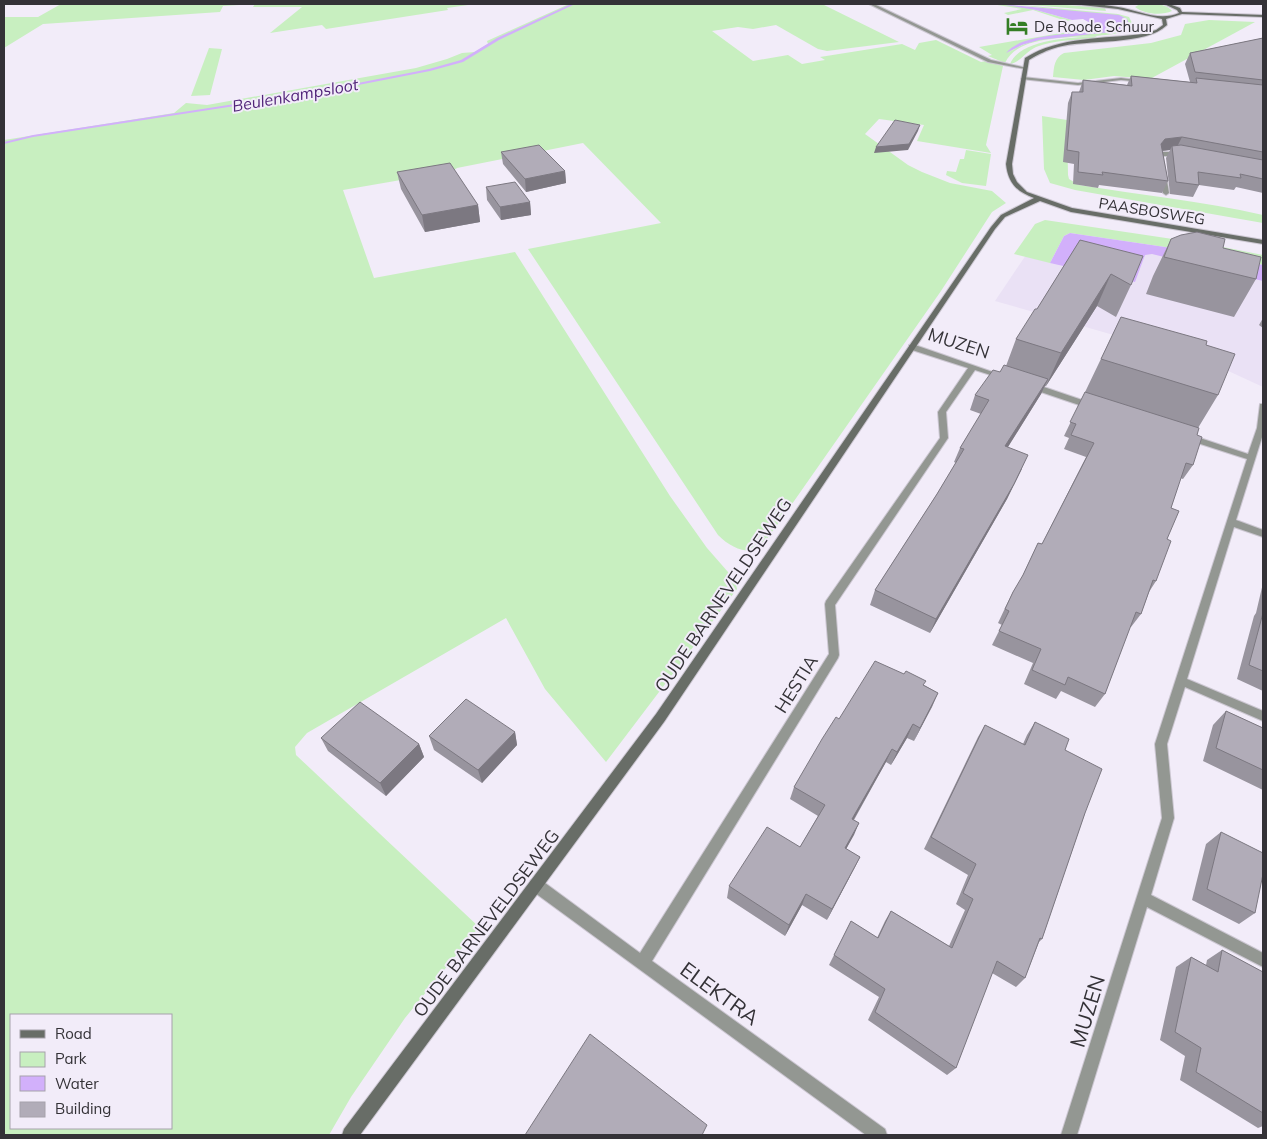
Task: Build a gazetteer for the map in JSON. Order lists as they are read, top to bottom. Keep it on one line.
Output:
{"streets":{"street":["PAASBOSWEG","MUZEN","OUDE BARNEVELDSEWEG","HESTIA","ELEKTRA"]},"crossings":[["PAASBOSWEG","OUDE BARNEVELDSEWEG"],["MUZEN","OUDE BARNEVELDSEWEG"],["MUZEN","HESTIA"],["OUDE BARNEVELDSEWEG","ELEKTRA"],["HESTIA","ELEKTRA"]],"water":["Beulenkampsloot"],"places":{"hotel":["De Roode Schuur"]},"legend":["Road","Park","Water","Building"]}
